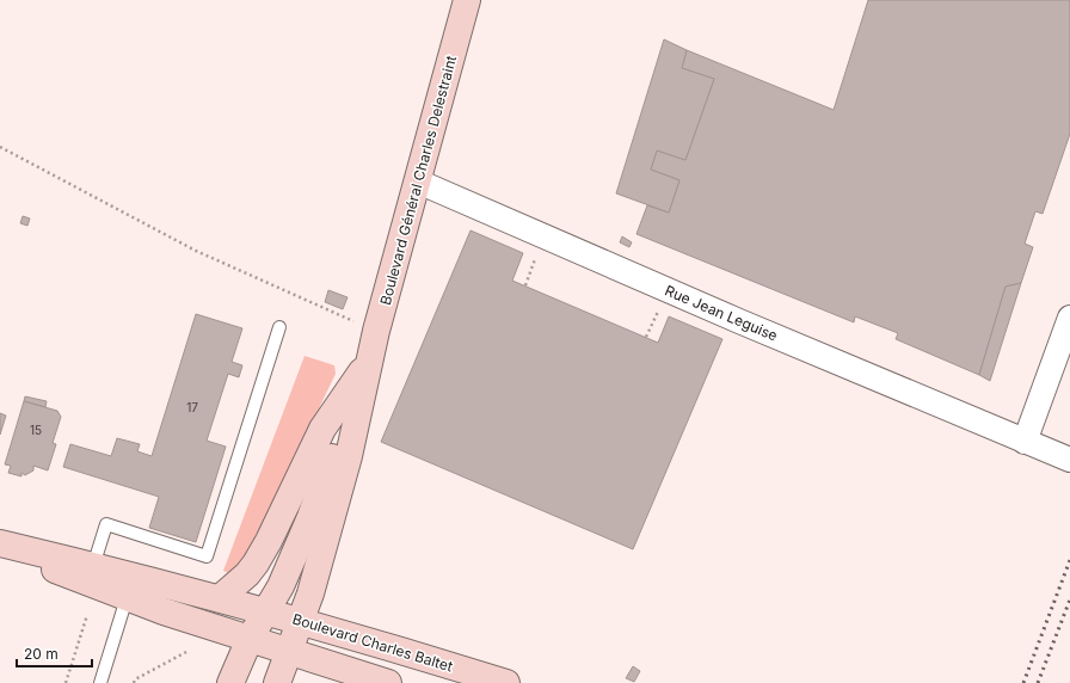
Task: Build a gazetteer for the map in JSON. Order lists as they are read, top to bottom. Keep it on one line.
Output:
{"streets":{"street":["Boulevard Général Charles Delestraint","Rue Jean Leguise","Boulevard Charles Baltet"]},"crossings":[["Boulevard Général Charles Delestraint","Rue Jean Leguise"],["Boulevard Général Charles Delestraint","Boulevard Charles Baltet"]],"house_numbers":["17","15"],"scale_bar":"20 m"}
